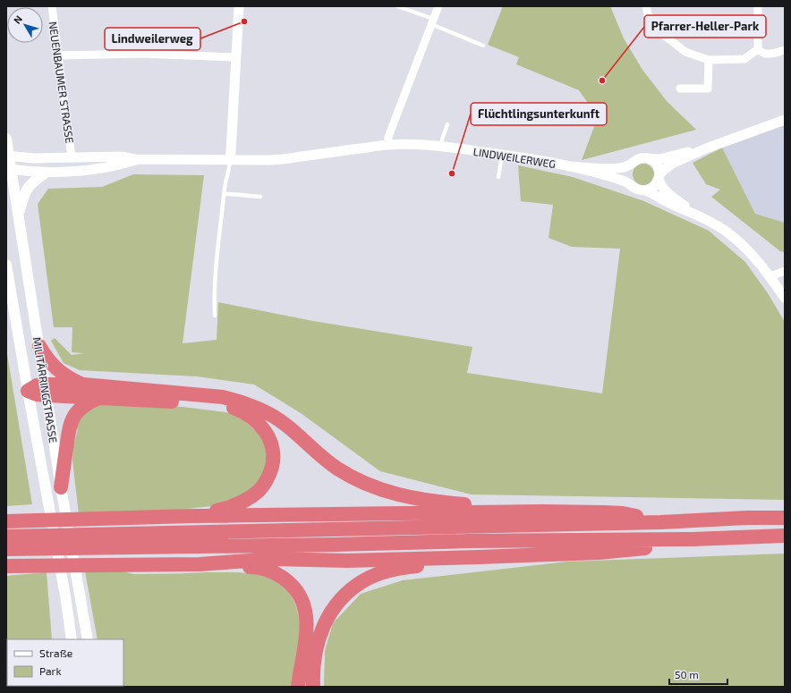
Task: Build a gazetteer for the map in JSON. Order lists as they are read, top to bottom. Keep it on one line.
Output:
{"streets":{"main road":["MILITÄRRINGSTRASSE"],"street":["NEUENBAUMER STRASSE","LINDWEILERWEG"]},"crossings":[["NEUENBAUMER STRASSE","LINDWEILERWEG"],["LINDWEILERWEG","MILITÄRRINGSTRASSE"]],"places":["Lindweilerweg","Pfarrer-Heller-Park","Flüchtlingsunterkunft"],"legend":["Straße","Park"],"scale_bar":"50 m","north":"top left"}
